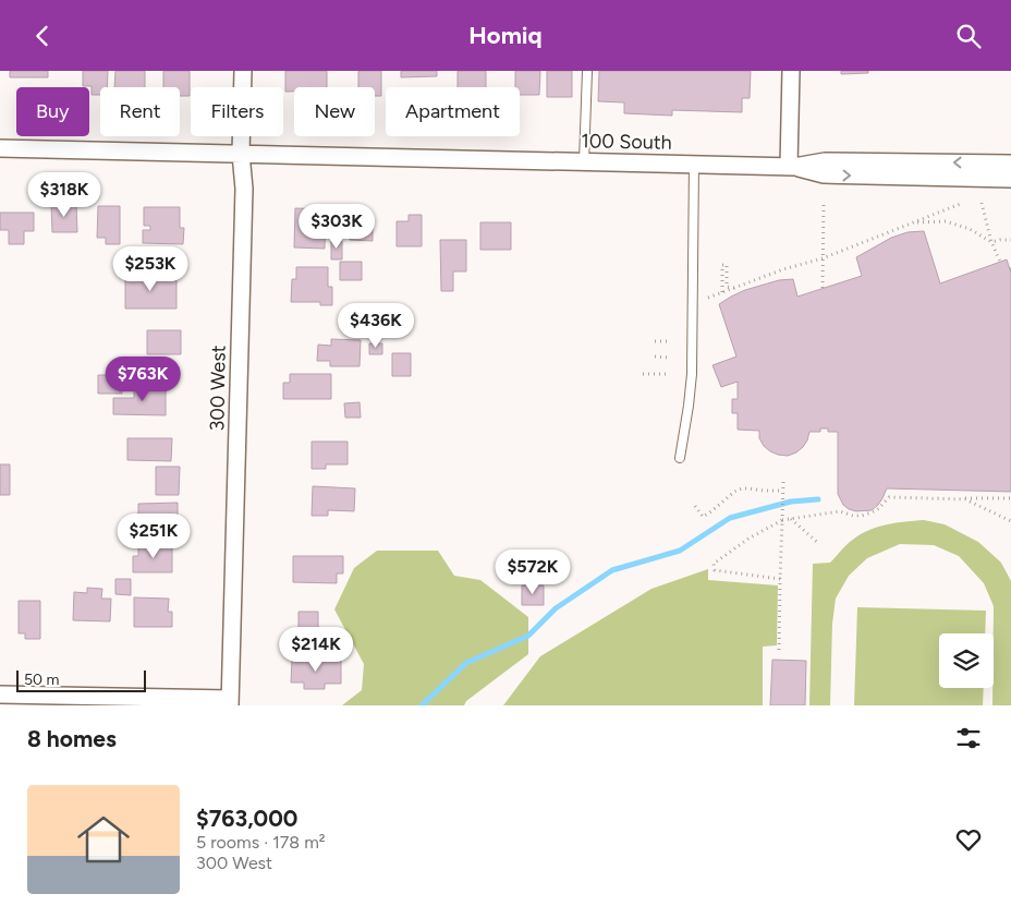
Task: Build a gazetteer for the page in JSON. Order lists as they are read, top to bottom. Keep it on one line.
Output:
{"streets":{"street":["100 South","300 West"]},"crossings":[["100 South","300 West"]],"scale_bar":"50 m","page":{"header":"Homiq","chip":["Buy","Rent","Filters","New","Apartment"],"price":["$318K","$303K","$253K","$436K","$763K","$251K","$572K","$214K"],"scale":"50 m","heading":"8 homes","list":[{"name":"$763,000","note":"5 rooms · 178 m² · 300 West"}]}}
